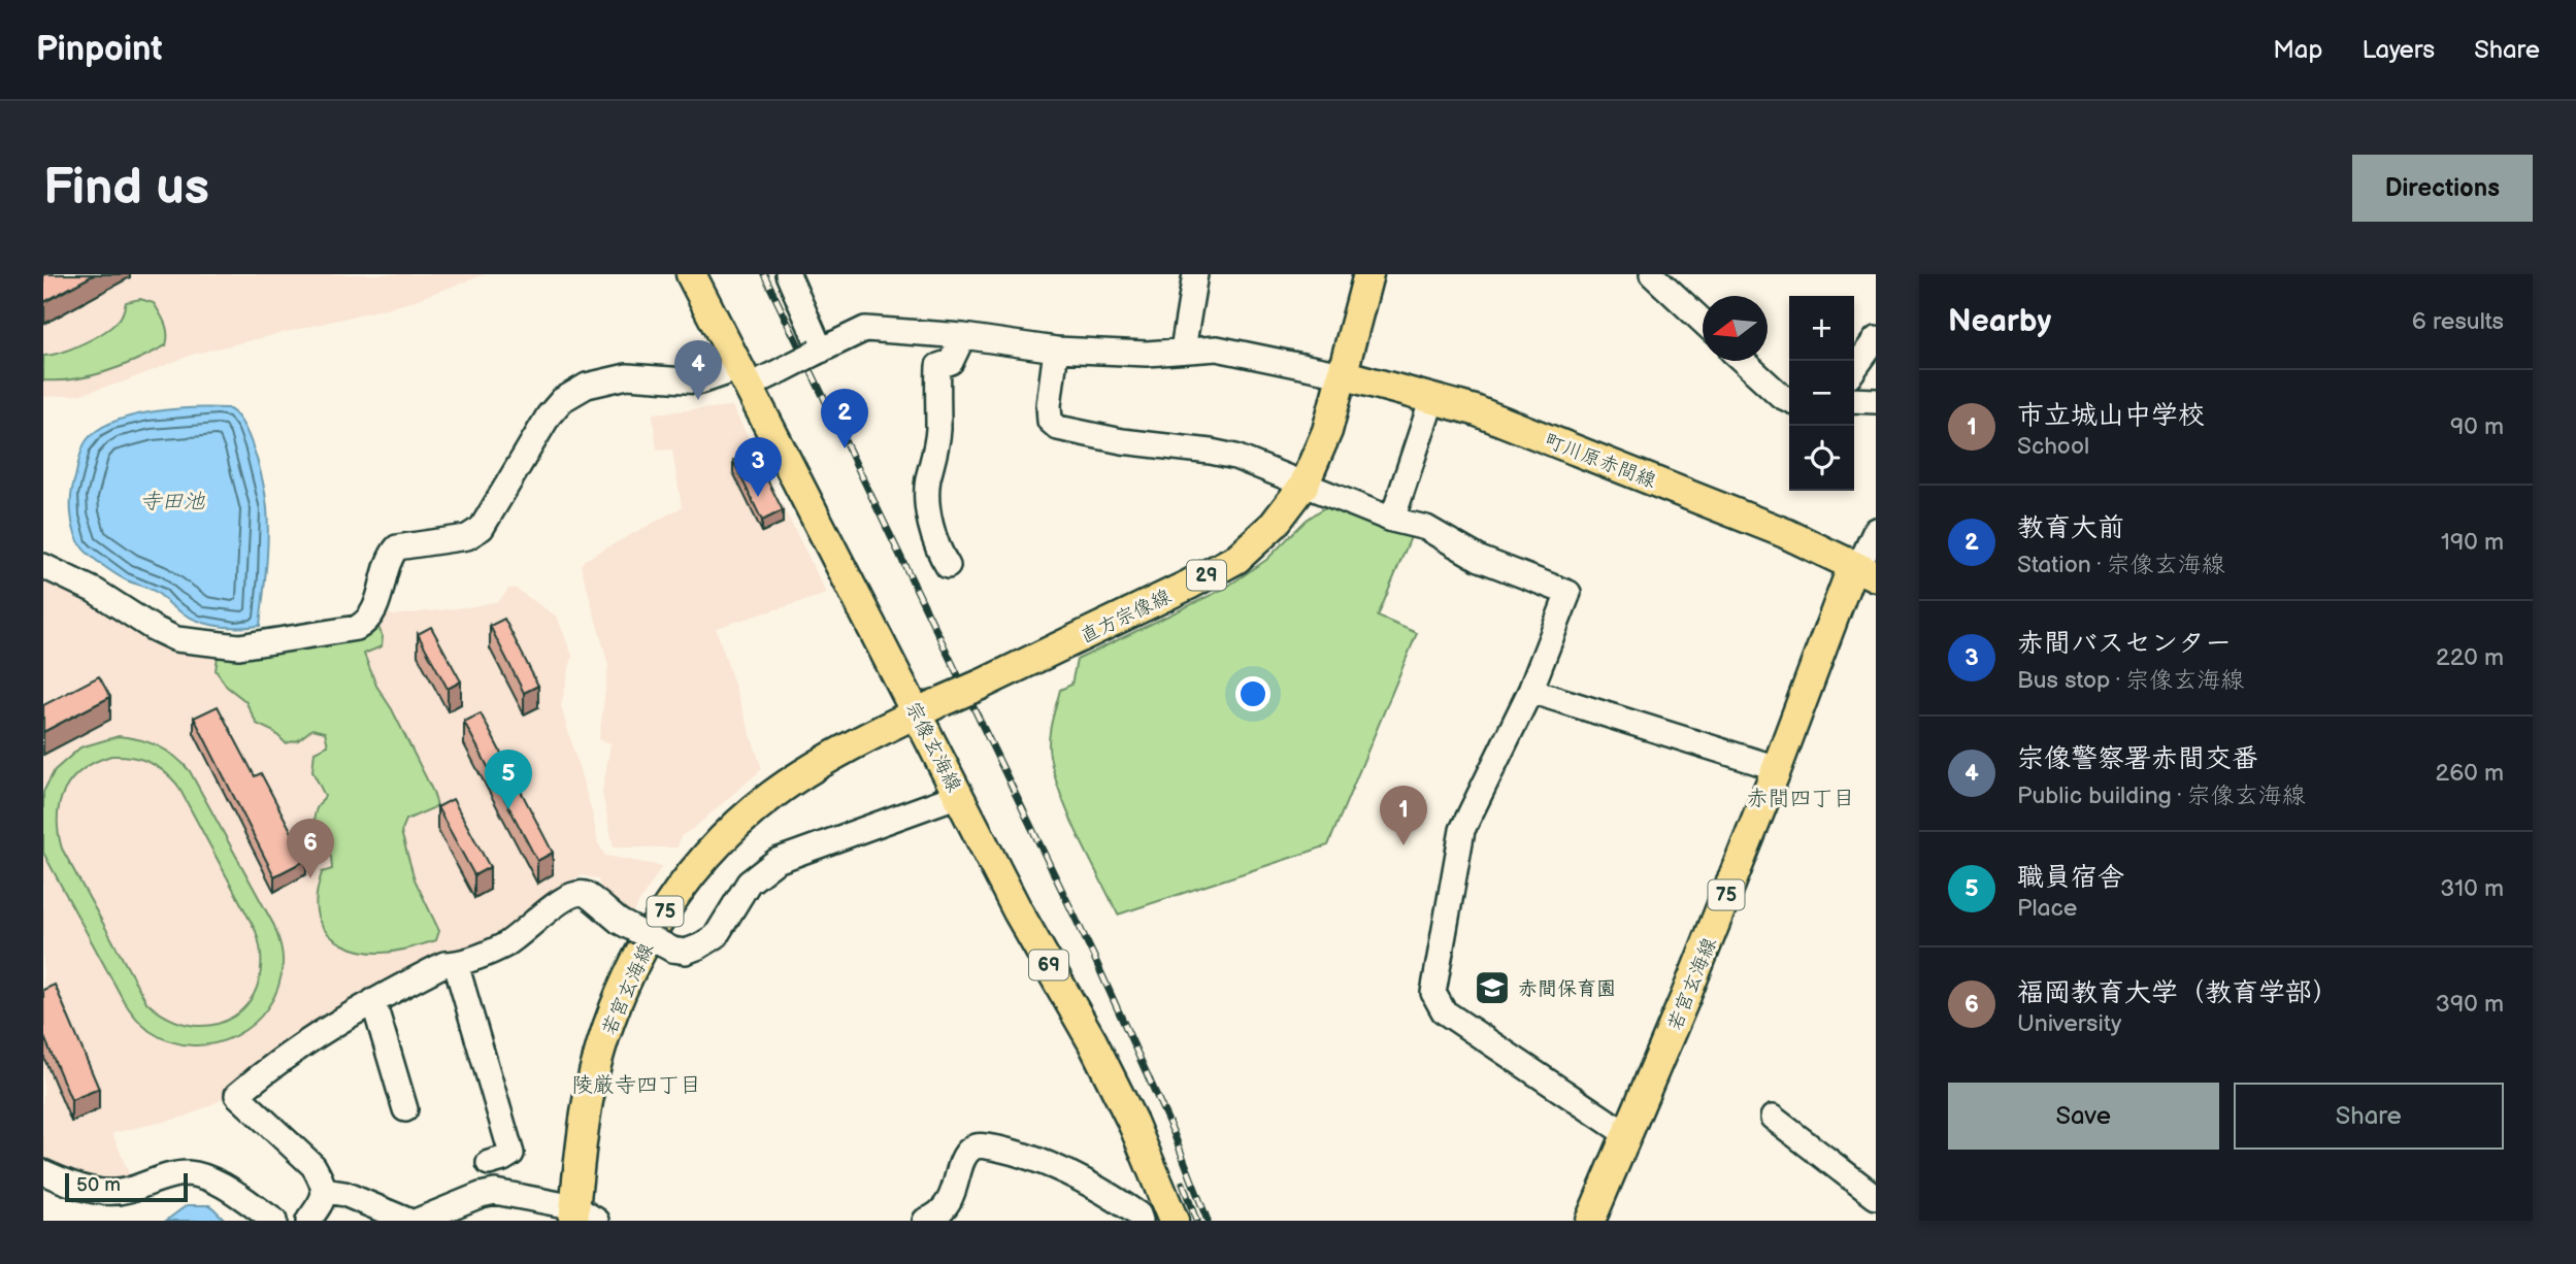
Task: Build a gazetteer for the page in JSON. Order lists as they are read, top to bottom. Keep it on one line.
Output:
{"streets":{"main road":["町川原赤間線","29","直方宗像線","宗像玄海線","75","69","若宮玄海線"]},"crossings":[["町川原赤間線","直方宗像線"],["町川原赤間線","若宮玄海線"],["直方宗像線","宗像玄海線"],["直方宗像線","若宮玄海線"],["宗像玄海線","若宮玄海線"]],"districts":["赤間四丁目","陵厳寺四丁目"],"water":["寺田池"],"places":{"school or university":["赤間保育園"]},"scale_bar":"50 m","north":"left","page":{"header":"Pinpoint","nav":["Map","Layers","Share"],"buttons":["Directions",["Save","Share"]],"title":"Find us","heading":["Nearby","6 results"],"map_buttons":["+","−"],"pins":["4","2","3","5","1","6"],"list":[{"mark":"1","name":"市立城山中学校","note":"School","value":"90 m"},{"mark":"2","name":"教育大前","note":"Station · 宗像玄海線","value":"190 m"},{"mark":"3","name":"赤間バスセンター","note":"Bus stop · 宗像玄海線","value":"220 m"},{"mark":"4","name":"宗像警察署赤間交番","note":"Public building · 宗像玄海線","value":"260 m"},{"mark":"5","name":"職員宿舎","note":"Place","value":"310 m"},{"mark":"6","name":"福岡教育大学（教育学部）","note":"University","value":"390 m"}],"scale":"50 m"}}
